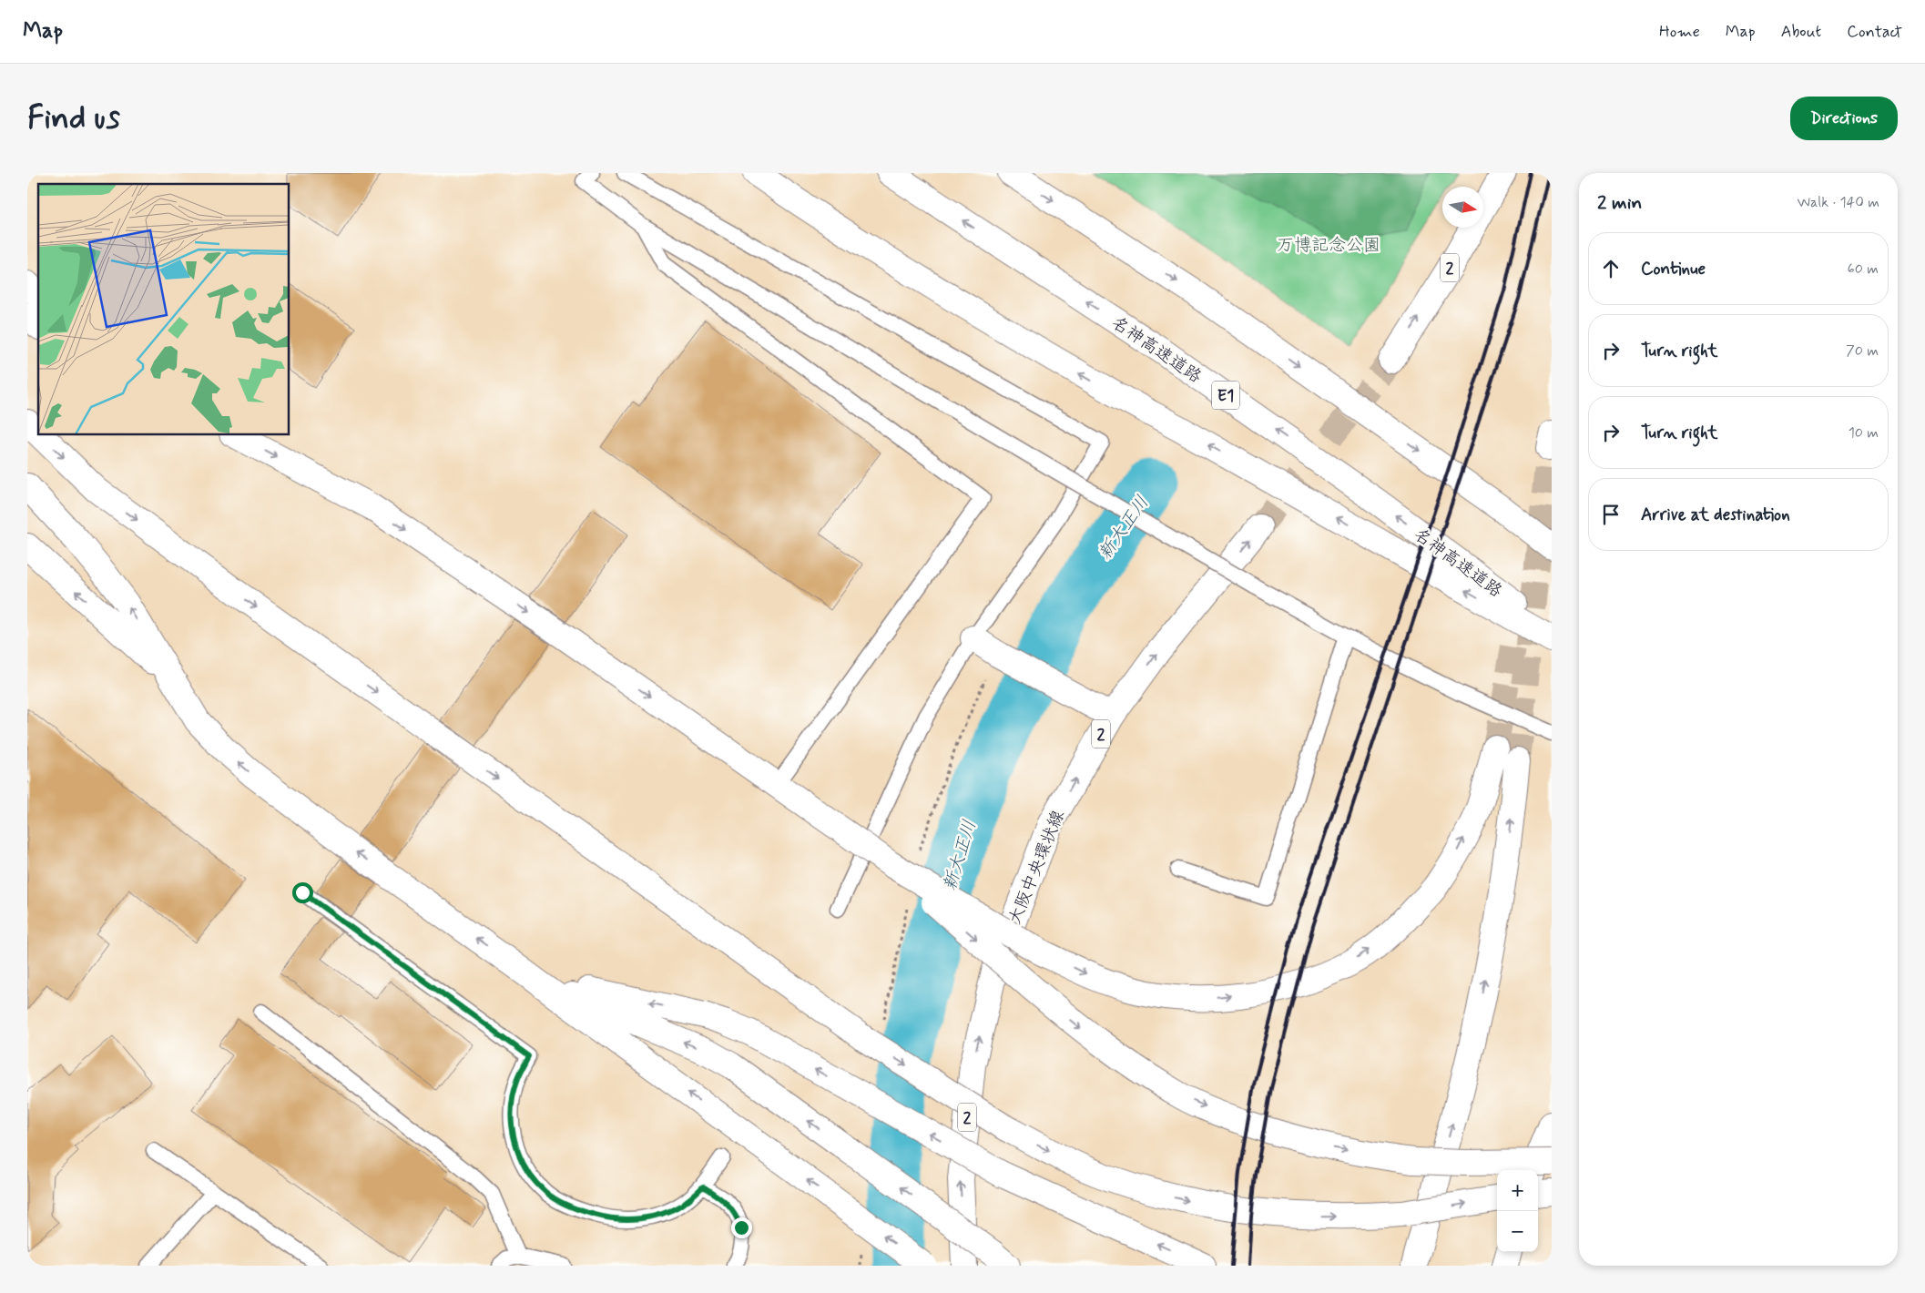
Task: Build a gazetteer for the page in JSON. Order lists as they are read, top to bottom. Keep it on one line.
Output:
{"streets":{"main road":["2","名神高速道路","E1","大阪中央環状線"]},"one_way":["大阪中央環状線"],"water":["新大正川"],"parks":["万博記念公園"],"north":"right","page":{"header":"Map","nav":["Home","Map","About","Contact"],"buttons":"Directions","title":"Find us","heading":["2 min","Walk · 140 m"],"list":[["Continue","60 m"],["Turn right","70 m"],["Turn right","10 m"],"Arrive at destination"],"map_buttons":["+","−"]}}
